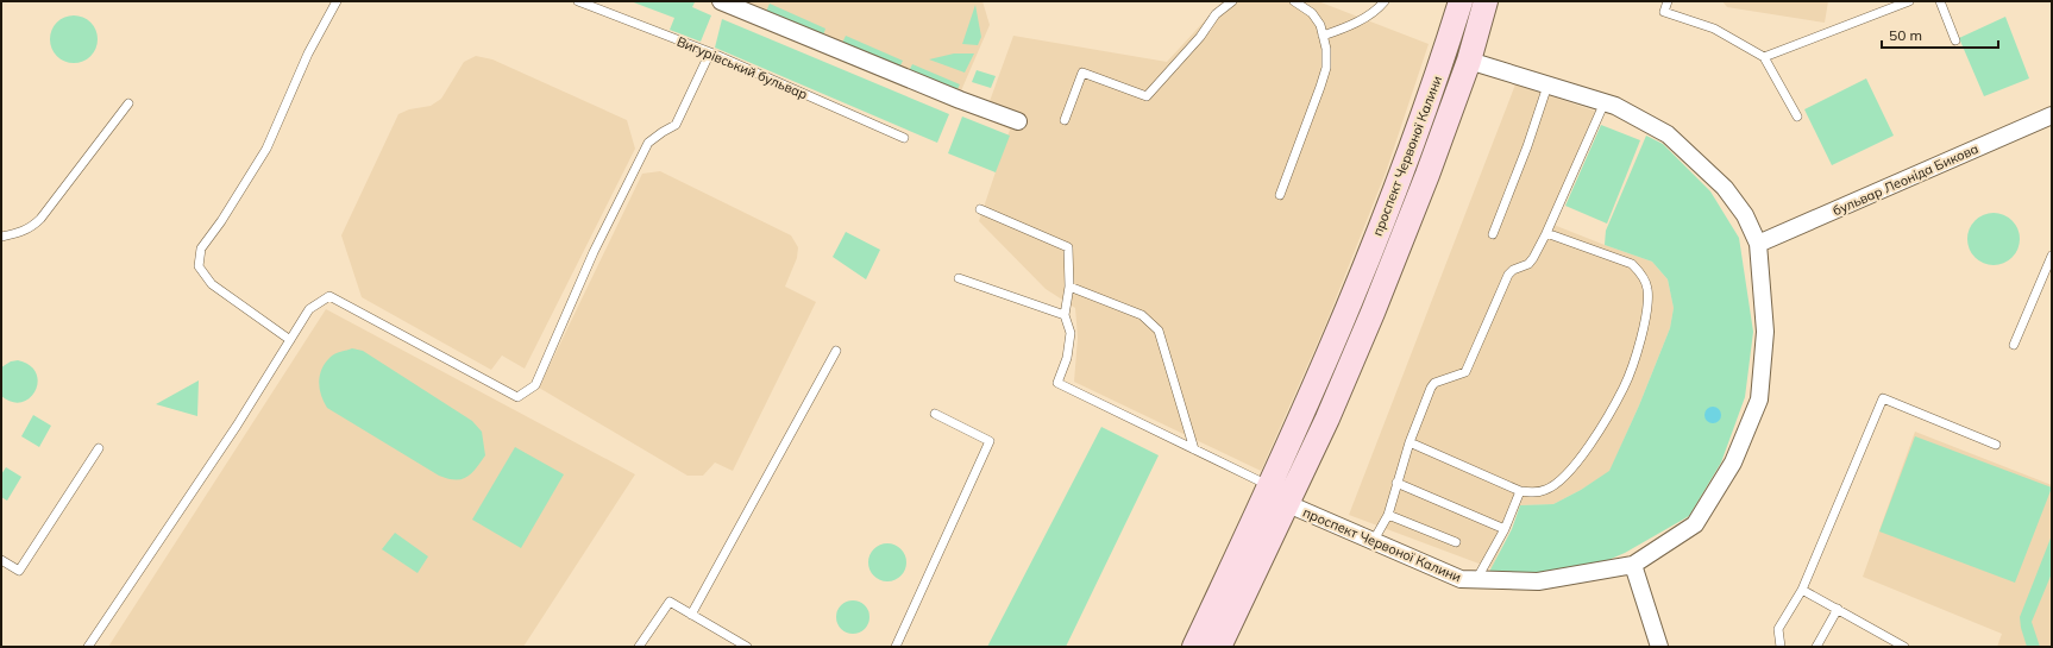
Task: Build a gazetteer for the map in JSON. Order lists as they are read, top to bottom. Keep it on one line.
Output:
{"streets":{"main road":["проспект Червоної Калини"],"street":["бульвар Леоніда Бикова"],"lane":["Вигурівський бульвар"]},"crossings":[["проспект Червоної Калини","бульвар Леоніда Бикова"]],"scale_bar":"50 m"}
